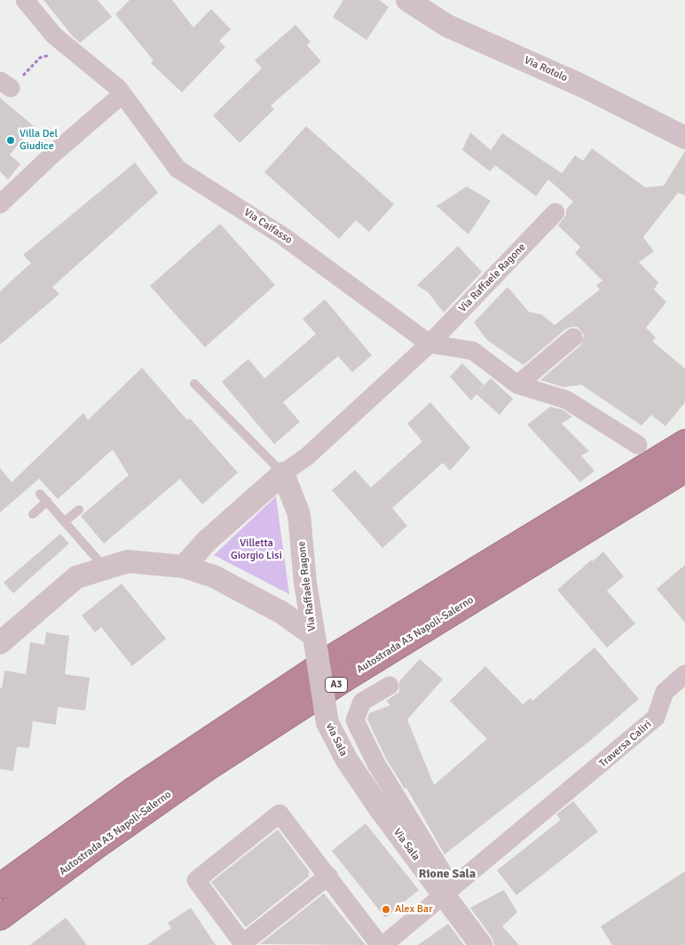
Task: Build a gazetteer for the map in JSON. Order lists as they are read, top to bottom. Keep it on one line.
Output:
{"streets":{"highway":["Autostrada A3 Napoli-Salerno","A3"],"street":["Via Rotolo","Via Caifasso","Via Raffaele Ragone","via Sala","Traversa Caliri","Via Sala"]},"crossings":[["Via Caifasso","Via Raffaele Ragone"],["Via Raffaele Ragone","via Sala"],["via Sala","Via Sala"],["Traversa Caliri","Via Sala"]],"districts":["Rione Sala"],"parks":["Villetta Giorgio Lisi"],"places":["Villa Del Giudice","Alex Bar"]}
